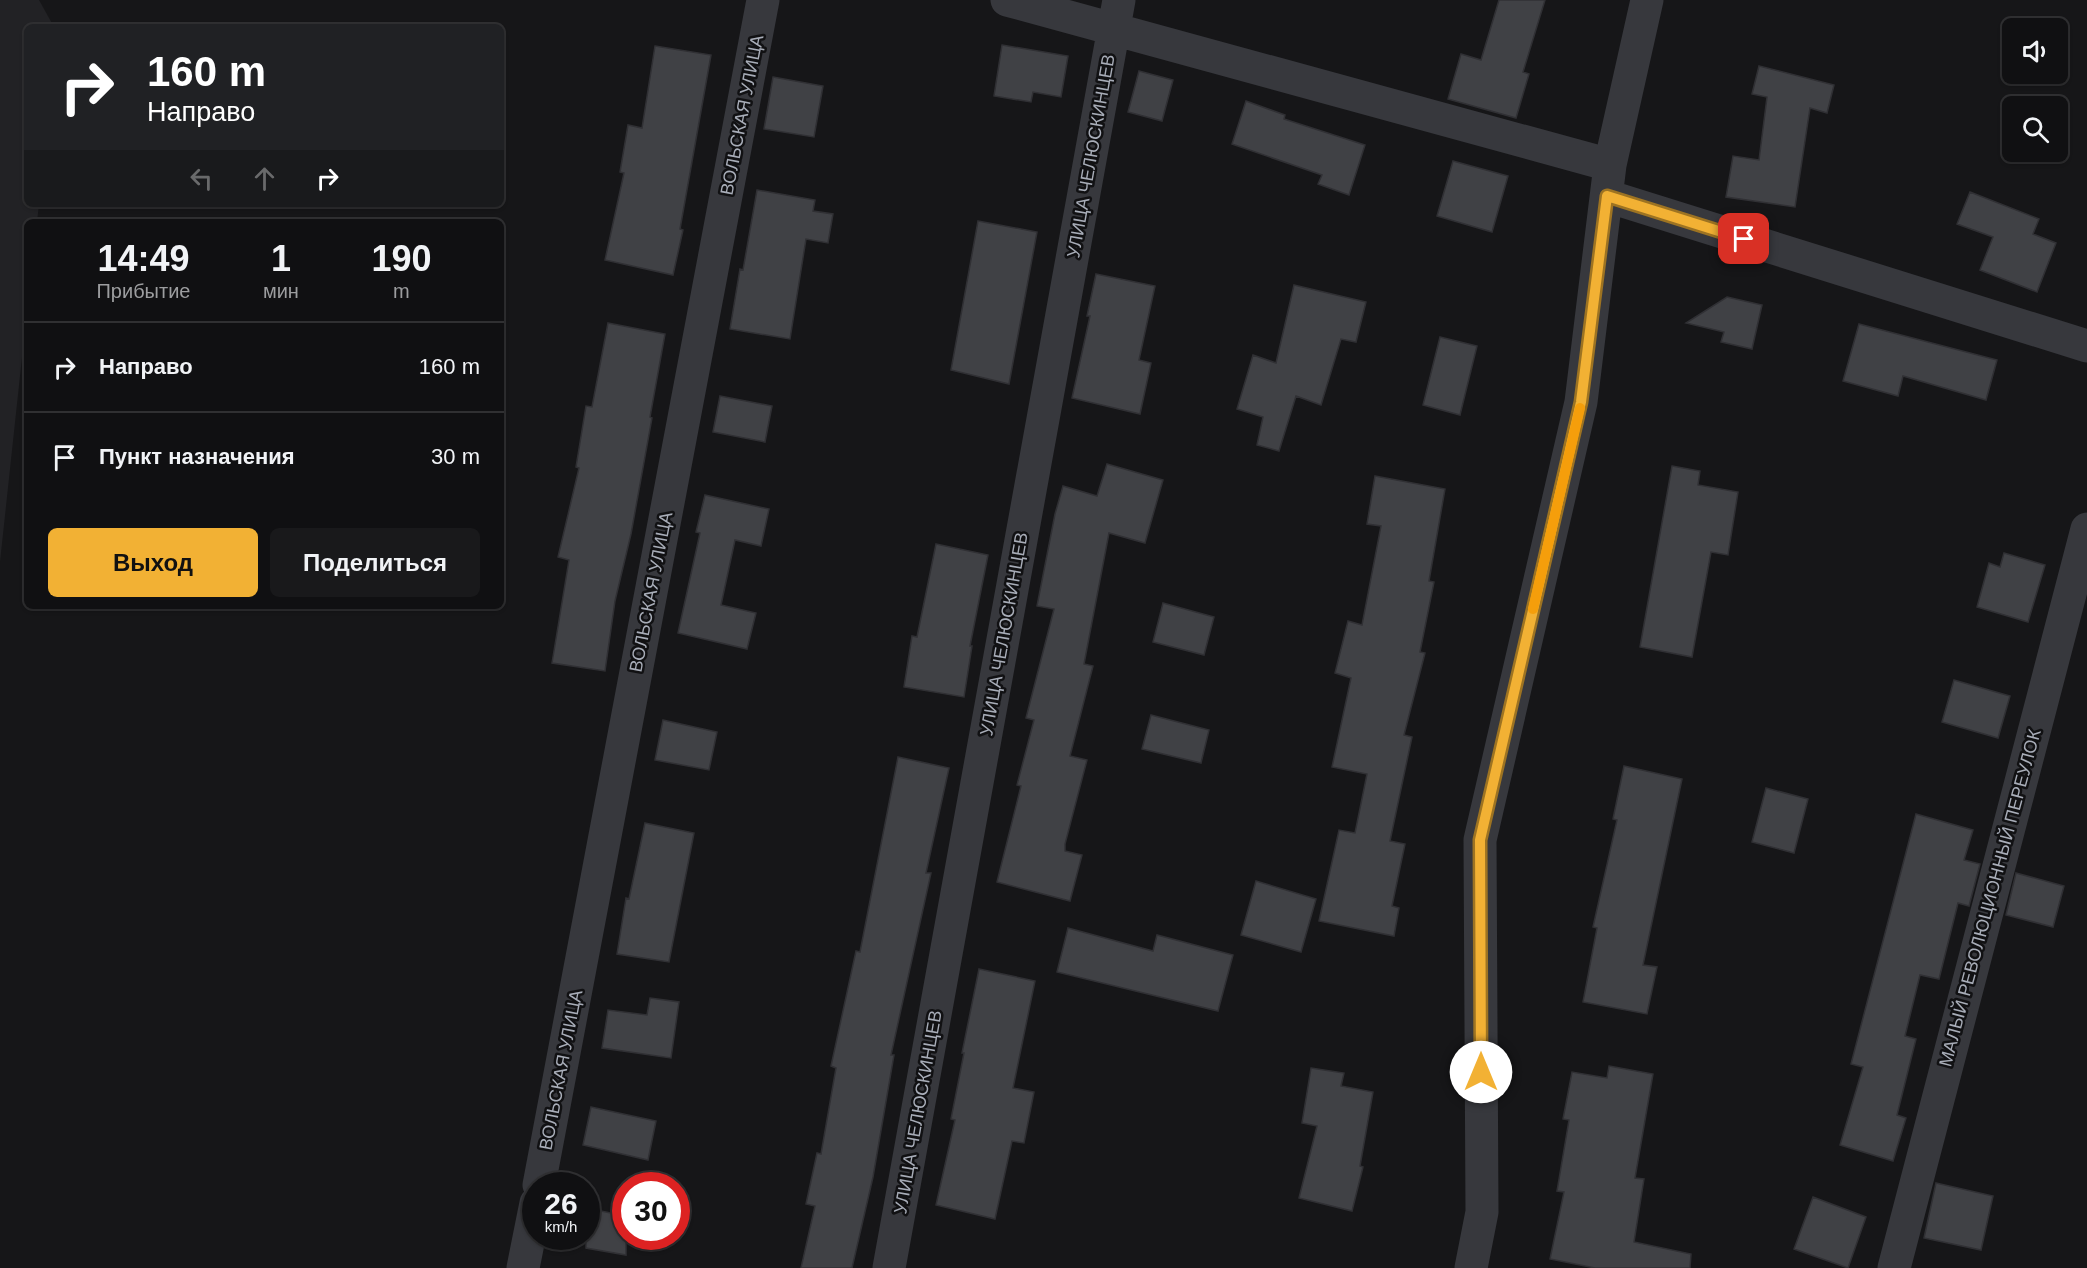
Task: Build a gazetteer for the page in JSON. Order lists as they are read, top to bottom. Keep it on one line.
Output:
{"streets":{"street":["ВОЛЬСКАЯ УЛИЦА","УЛИЦА ЧЕЛЮСКИНЦЕВ","МАЛЫЙ РЕВОЛЮЦИОННЫЙ ПЕРЕУЛОК"]},"page":{"turn":["160 m","Направо"],"eta":["14:49","Прибытие","1","мин","190","m"],"list":[{"name":"Направо","value":"160 m"},{"name":"Пункт назначения","value":"30 m"}],"buttons":["Выход","Поделиться"],"speed":"26 km/h","limit":"30"}}
